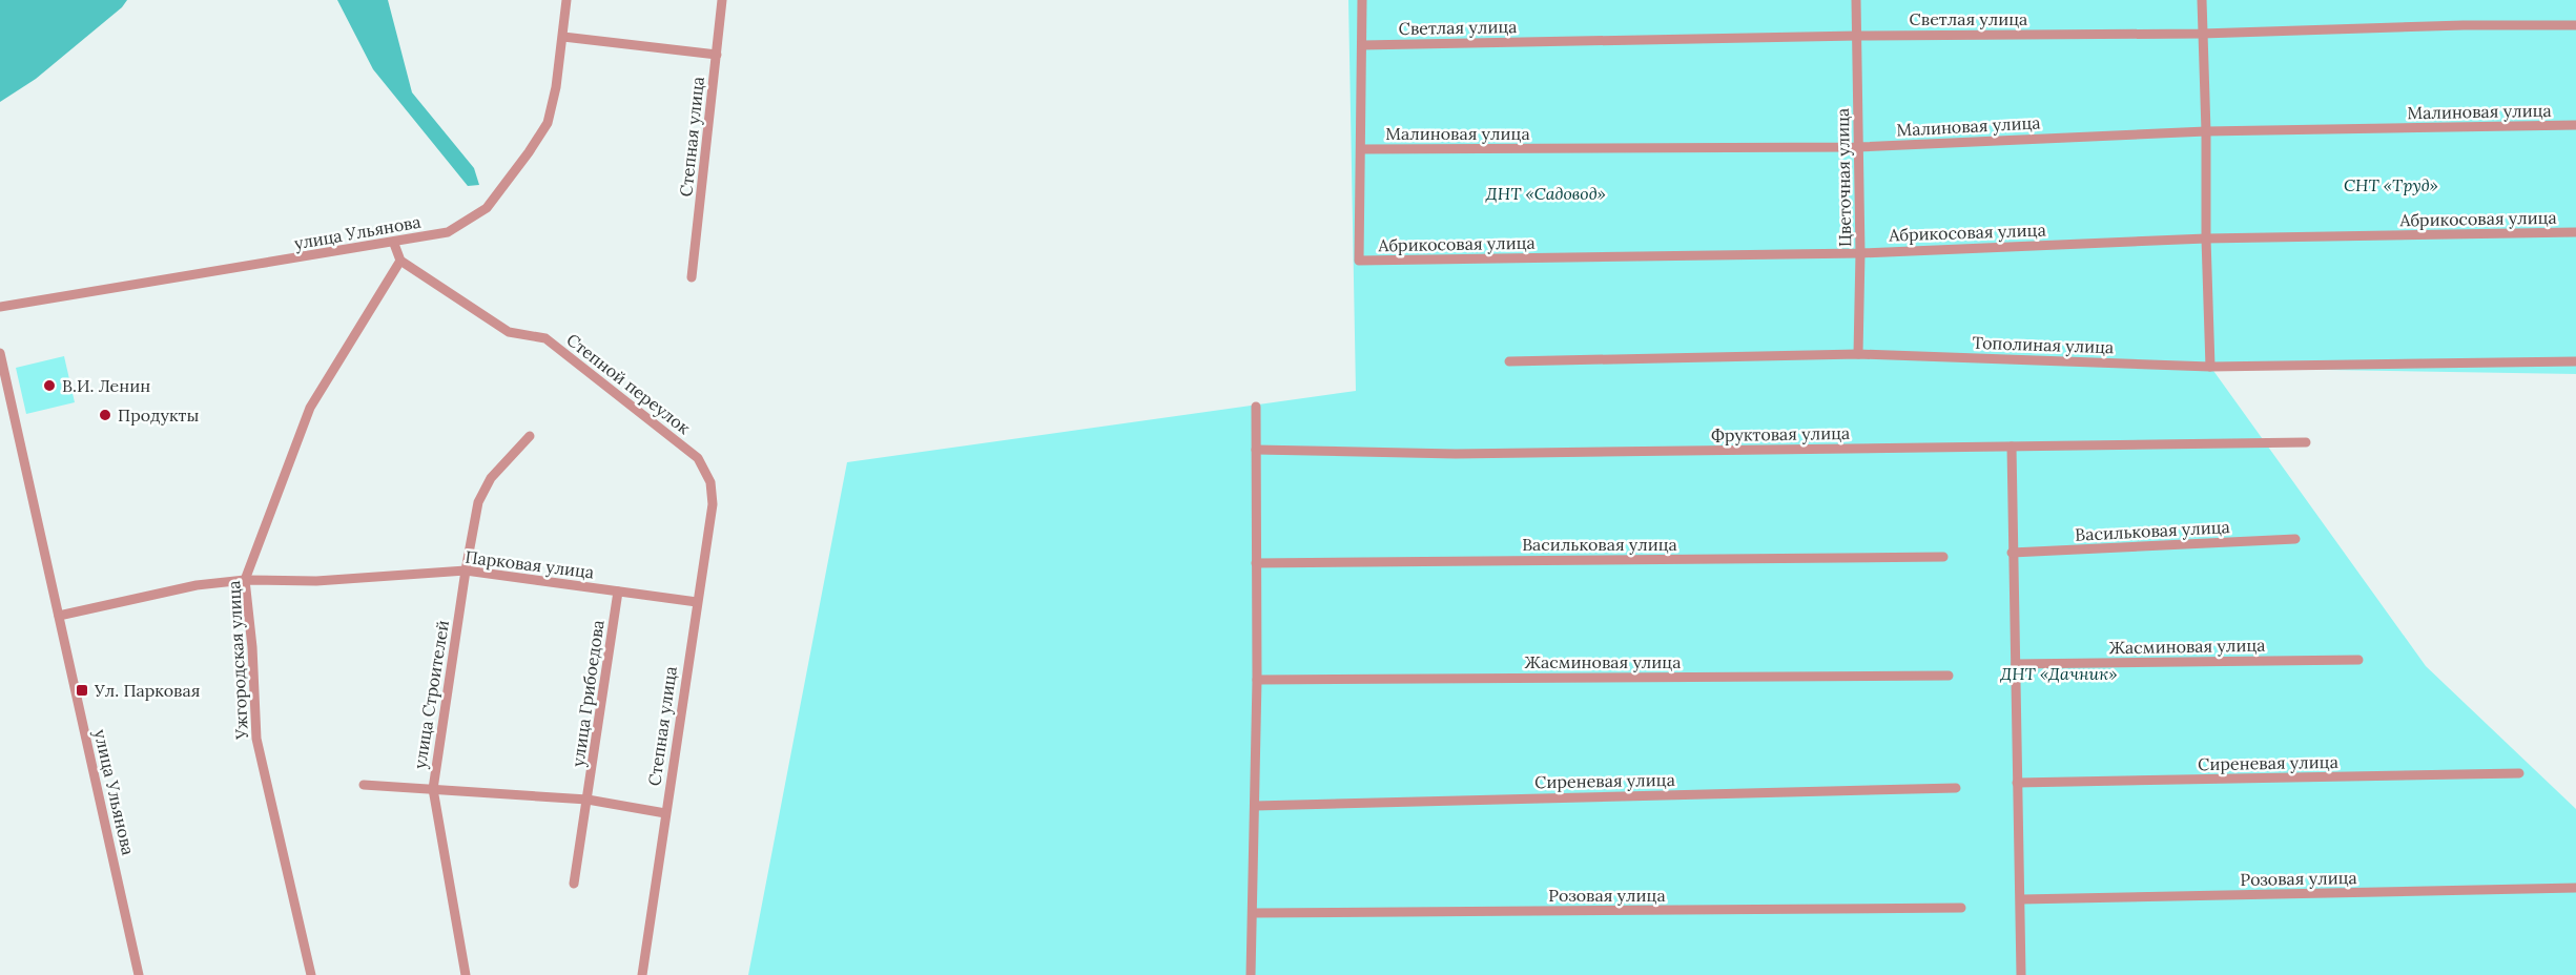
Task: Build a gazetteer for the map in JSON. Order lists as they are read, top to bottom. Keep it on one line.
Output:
{"streets":{"street":["Светлая улица","Малиновая улица","Степная улица","Цветочная улица","Абрикосовая улица","улица Ульянова","Тополиная улица","Степной переулок","Фруктовая улица","Васильковая улица","Парковая улица","Жасминовая улица","Ужгородская улица","улица Грибоедова","улица Строителей","Сиреневая улица","Розовая улица"]},"crossings":[["Светлая улица","Цветочная улица"],["Малиновая улица","Цветочная улица"],["Малиновая улица","Абрикосовая улица"],["Степная улица","Степной переулок"],["Степная улица","Парковая улица"],["Цветочная улица","Абрикосовая улица"],["Цветочная улица","Тополиная улица"],["Степной переулок","Ужгородская улица"],["Парковая улица","Ужгородская улица"],["Парковая улица","улица Грибоедова"],["Парковая улица","улица Строителей"]],"parks":["СНТ «Труд»","ДНТ «Садовод»","ДНТ «Дачник»"],"places":{"other":["В.И. Ленин","Продукты"],"transit":["Ул. Парковая"]}}
